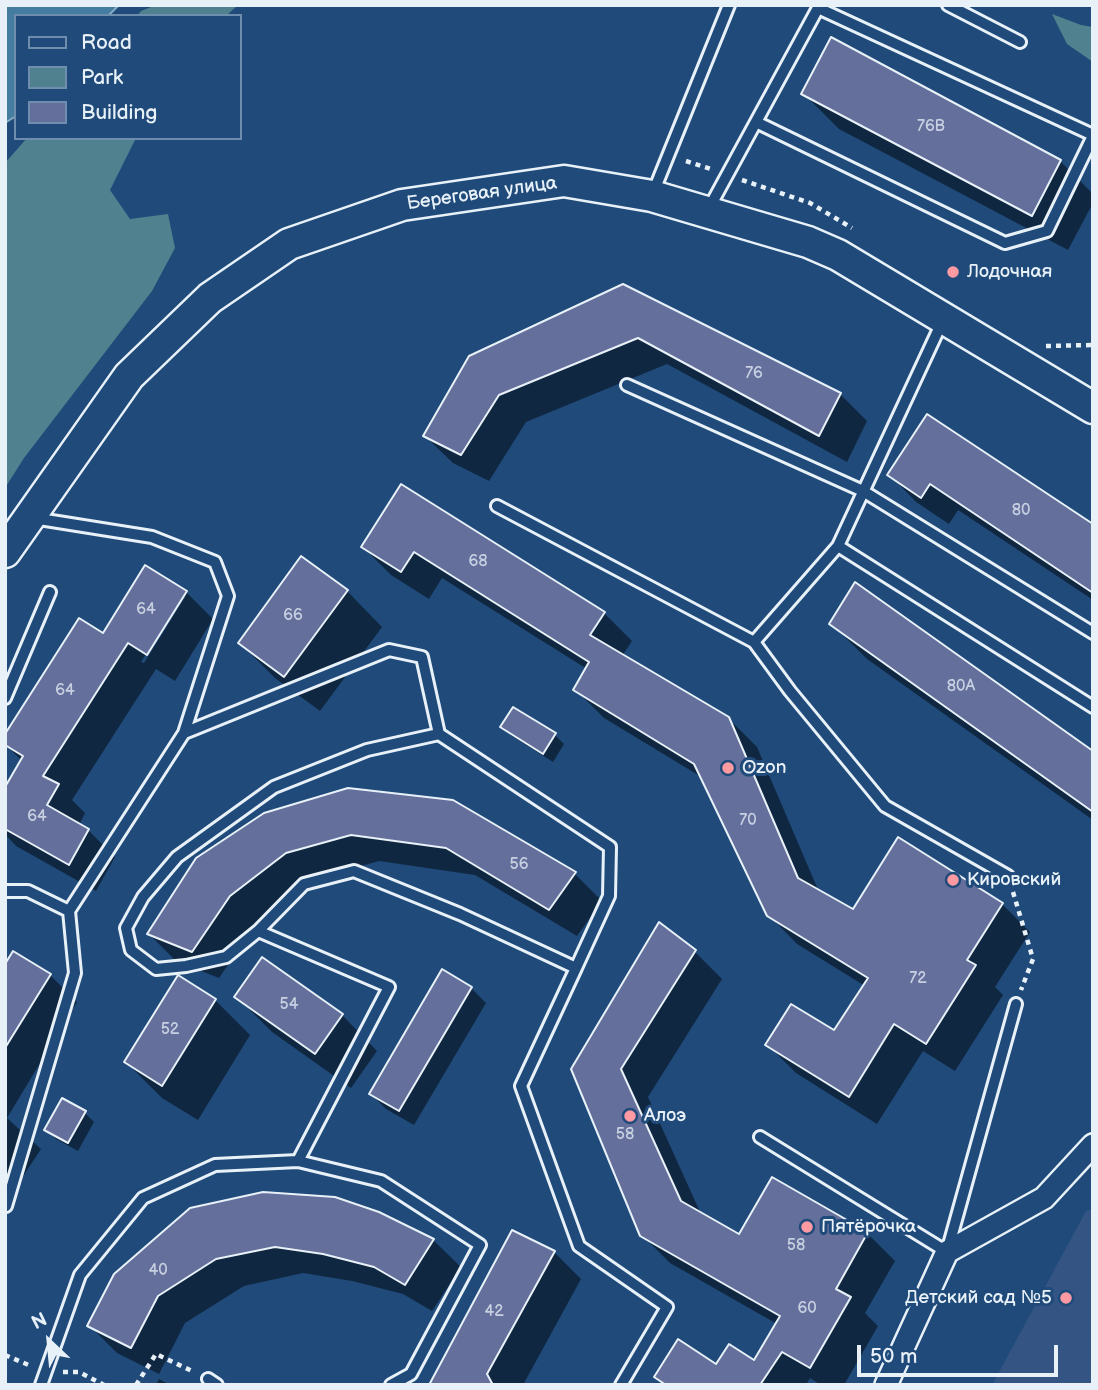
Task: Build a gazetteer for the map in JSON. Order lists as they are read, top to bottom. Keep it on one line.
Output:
{"streets":{"main road":["Береговая улица"]},"places":["Лодочная","Ozon","Кировский","Алоэ","Пятёрочка","Детский сад №5"],"house_numbers":["76В","76","80","68","64","66","80А","64","64","70","56","72","54","52","58","58","40","60","42"],"legend":["Road","Park","Building"],"scale_bar":"50 m","north":"top left"}
